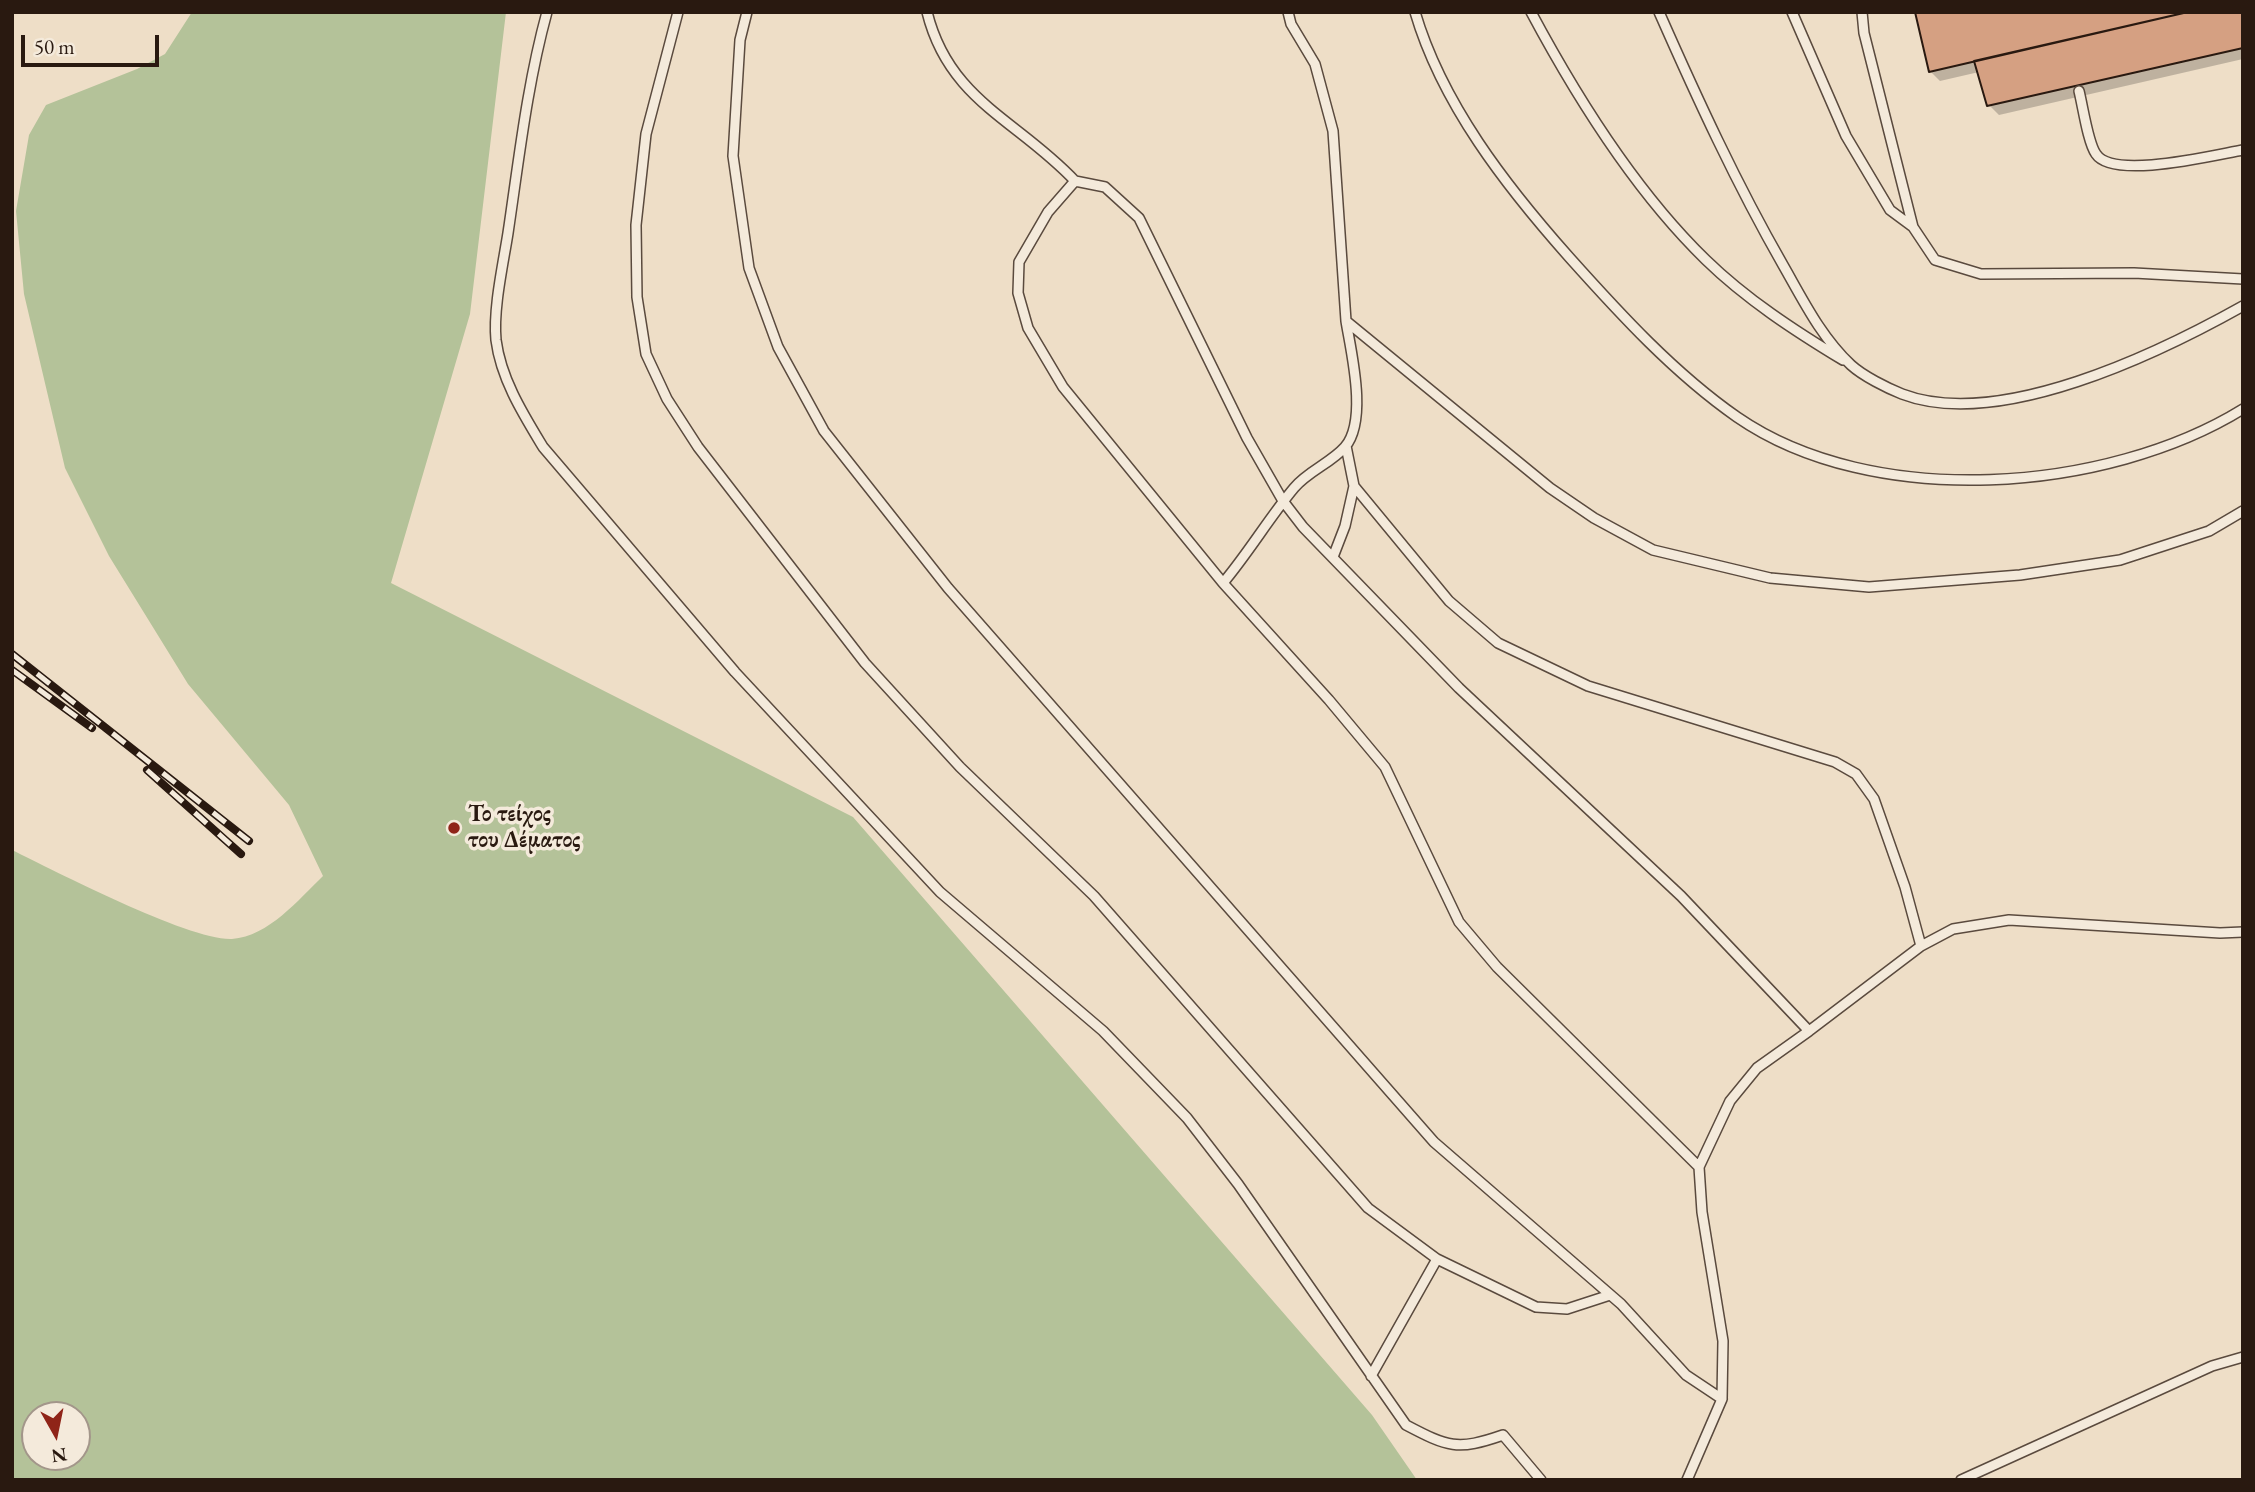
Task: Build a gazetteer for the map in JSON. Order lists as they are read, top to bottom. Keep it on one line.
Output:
{"places":["Το τείχος του Δέματος"],"scale_bar":"50 m","north":"bottom"}
